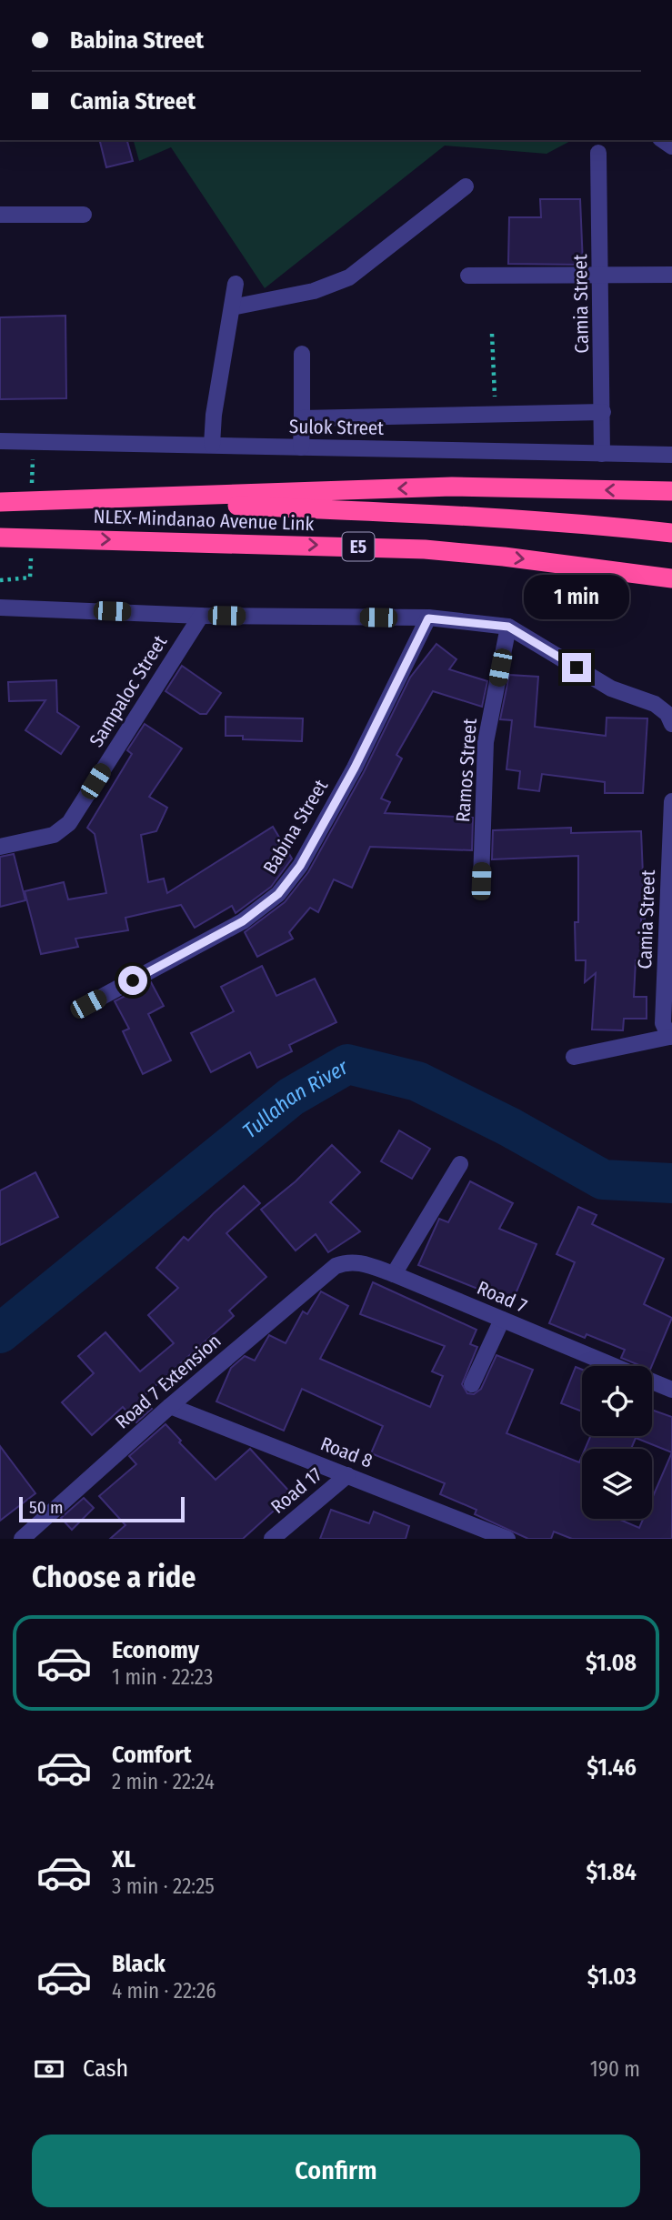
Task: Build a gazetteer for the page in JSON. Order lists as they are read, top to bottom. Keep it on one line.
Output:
{"streets":{"highway":["NLEX-Mindanao Avenue Link","E5"],"street":["Camia Street","Sulok Street","Sampaloc Street","Ramos Street","Babina Street","Road 7","Road 7 Extension","Road 8","Road 17"]},"crossings":[["Camia Street","Sulok Street"],["Road 7","Road 7 Extension"],["Road 7 Extension","Road 8"],["Road 8","Road 17"]],"water":["Tullahan River"],"scale_bar":"50 m","page":{"banner":["Babina Street","Camia Street"],"bubble":"1 min","scale":"50 m","heading":"Choose a ride","list":[{"name":"Economy","note":"1 min · 22:23","value":"$1.08"},{"name":"Comfort","note":"2 min · 22:24","value":"$1.46"},{"name":"XL","note":"3 min · 22:25","value":"$1.84"},{"name":"Black","note":"4 min · 22:26","value":"$1.03"}],"pay":["Cash","190 m"],"buttons":"Confirm"}}
